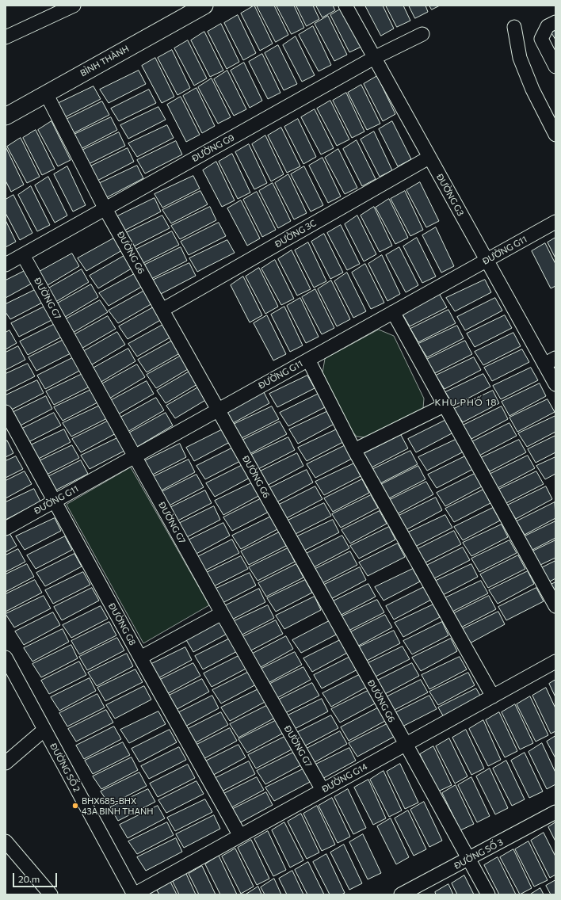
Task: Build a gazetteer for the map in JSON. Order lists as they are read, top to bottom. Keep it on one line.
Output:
{"streets":{"street":["BÌNH THÀNH","ĐƯỜNG G9","ĐƯỜNG G3","ĐƯỜNG 3C","ĐƯỜNG G11","ĐƯỜNG G6","ĐƯỜNG G7","ĐƯỜNG G8","ĐƯỜNG SỐ 2","ĐƯỜNG G14","ĐƯỜNG SỐ 3"]},"crossings":[["BÌNH THÀNH","ĐƯỜNG G6"],["ĐƯỜNG G9","ĐƯỜNG G3"],["ĐƯỜNG G9","ĐƯỜNG G6"],["ĐƯỜNG G9","ĐƯỜNG G7"],["ĐƯỜNG G3","ĐƯỜNG 3C"],["ĐƯỜNG G3","ĐƯỜNG G11"],["ĐƯỜNG 3C","ĐƯỜNG G6"],["ĐƯỜNG G11","ĐƯỜNG G6"],["ĐƯỜNG G11","ĐƯỜNG G7"],["ĐƯỜNG G11","ĐƯỜNG G8"],["ĐƯỜNG G6","ĐƯỜNG G14"],["ĐƯỜNG G6","ĐƯỜNG SỐ 3"],["ĐƯỜNG G7","ĐƯỜNG G14"],["ĐƯỜNG G8","ĐƯỜNG G14"],["ĐƯỜNG SỐ 2","ĐƯỜNG G14"]],"districts":["KHU PHỐ 18"],"places":["BHX685-BHX 43A BINH THANH"],"scale_bar":"20 m"}
